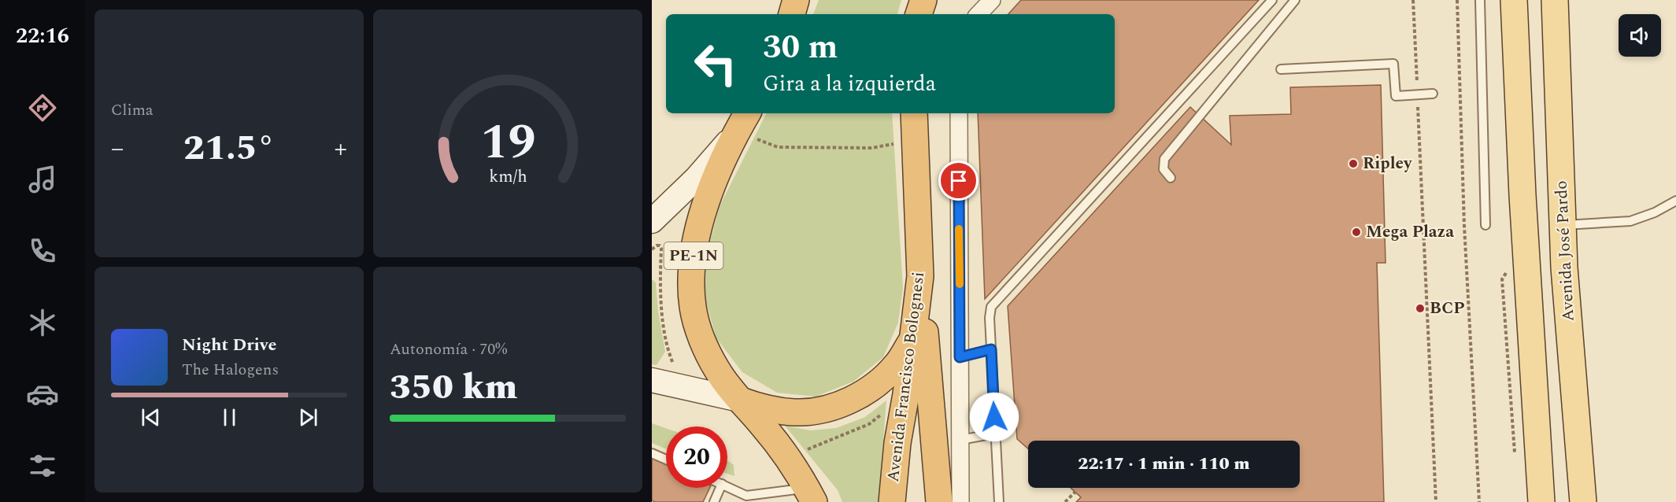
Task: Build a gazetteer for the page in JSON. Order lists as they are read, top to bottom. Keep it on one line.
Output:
{"streets":{"highway":["PE-1N","Avenida Francisco Bolognesi"],"main road":["Avenida José Pardo"]},"places":["Ripley","Mega Plaza","BCP"],"page":{"tabs":"22:16","tile":["Clima",["Autonomía · 70%","350 km"]],"turn":["30 m","Gira a la izquierda"],"heat":["−","21.5°","+"],"song":["Night Drive","The Halogens"],"limit":"20","trip":"22:17 · 1 min · 110 m","gauge":["19","km/h"]}}
